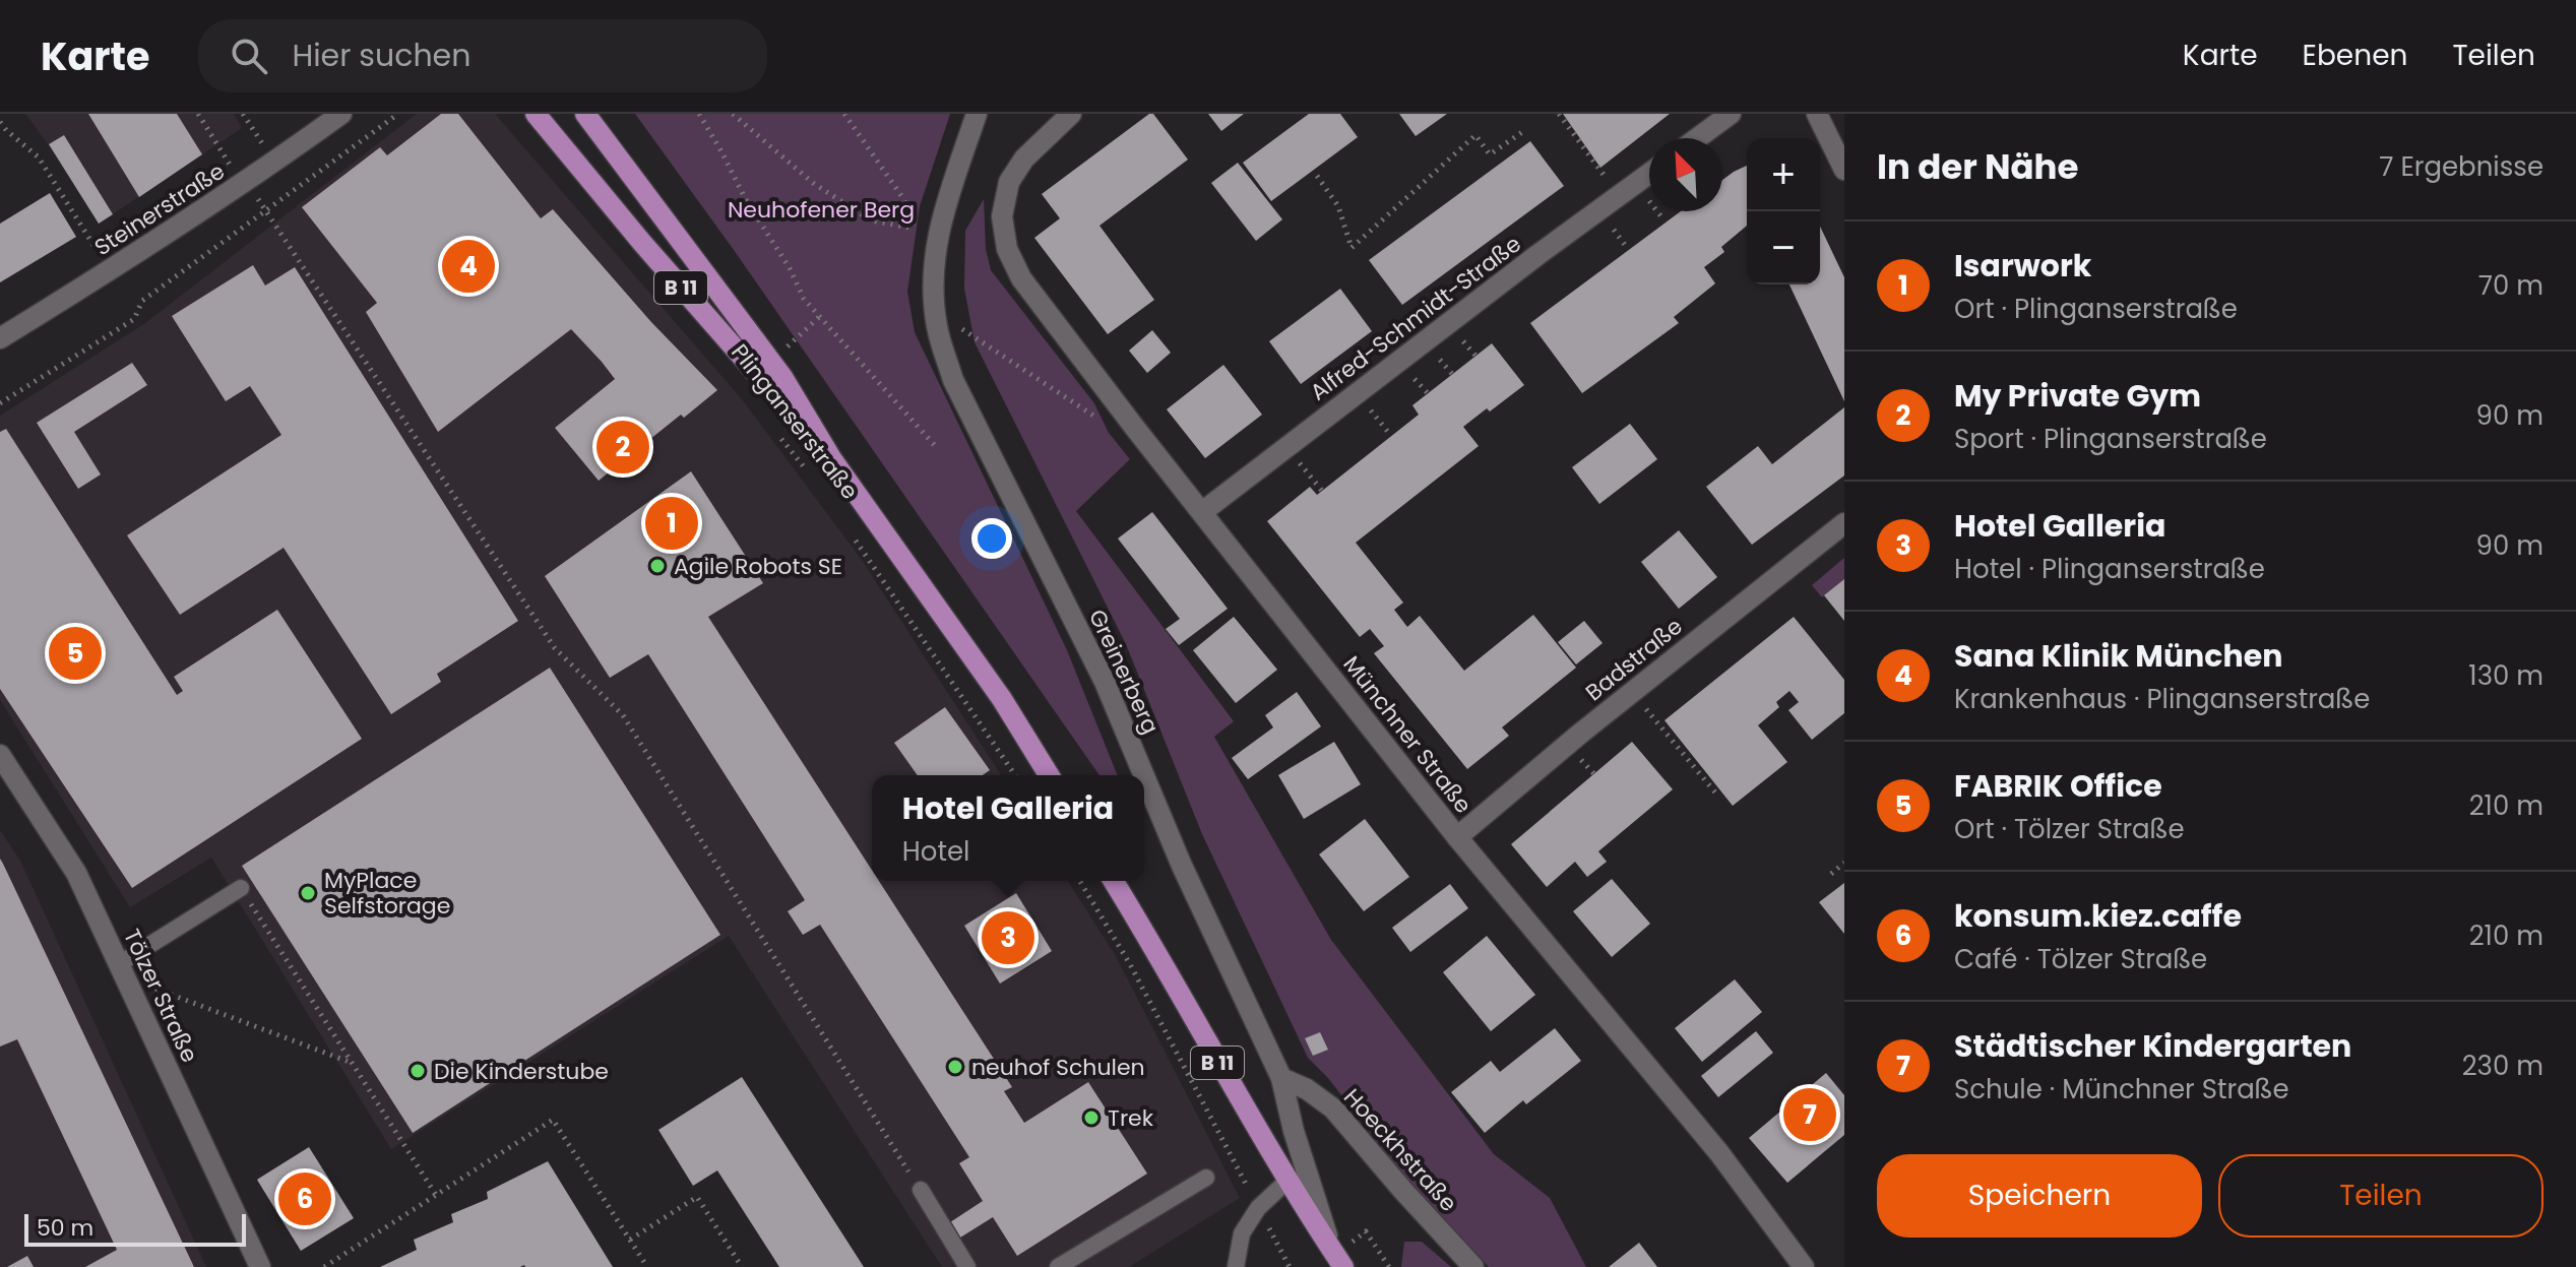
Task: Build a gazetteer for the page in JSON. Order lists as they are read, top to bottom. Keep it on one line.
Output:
{"streets":{"main road":["B 11","Plinganserstraße"],"street":["Steinerstraße","Alfred-Schmidt-Straße","Badstraße","Greinerberg","Münchner Straße","Tölzer Straße","Hoeckhstraße"]},"crossings":[["B 11","Greinerberg"],["Alfred-Schmidt-Straße","Münchner Straße"],["Badstraße","Münchner Straße"],["Greinerberg","Hoeckhstraße"]],"parks":["Neuhofener Berg"],"places":["Agile Robots SE","MyPlace Selfstorage","neuhof Schulen","Die Kinderstube","Trek"],"scale_bar":"50 m","north":"top left","page":{"header":"Karte","search":"Hier suchen","nav":["Karte","Ebenen","Teilen"],"heading":["In der Nähe","7 Ergebnisse"],"map_buttons":["+","−"],"list":[{"mark":"1","name":"Isarwork","note":"Ort · Plinganserstraße","value":"70 m"},{"mark":"2","name":"My Private Gym","note":"Sport · Plinganserstraße","value":"90 m"},{"mark":"3","name":"Hotel Galleria","note":"Hotel · Plinganserstraße","value":"90 m"},{"mark":"4","name":"Sana Klinik München","note":"Krankenhaus · Plinganserstraße","value":"130 m"},{"mark":"5","name":"FABRIK Office","note":"Ort · Tölzer Straße","value":"210 m"},{"mark":"6","name":"konsum.kiez.caffe","note":"Café · Tölzer Straße","value":"210 m"},{"mark":"7","name":"Städtischer Kindergarten","note":"Schule · Münchner Straße","value":"230 m"}],"pins":["4","2","1","5","3","7","6"],"popup":["Hotel Galleria","Hotel"],"buttons":["Speichern","Teilen"],"scale":"50 m"}}
